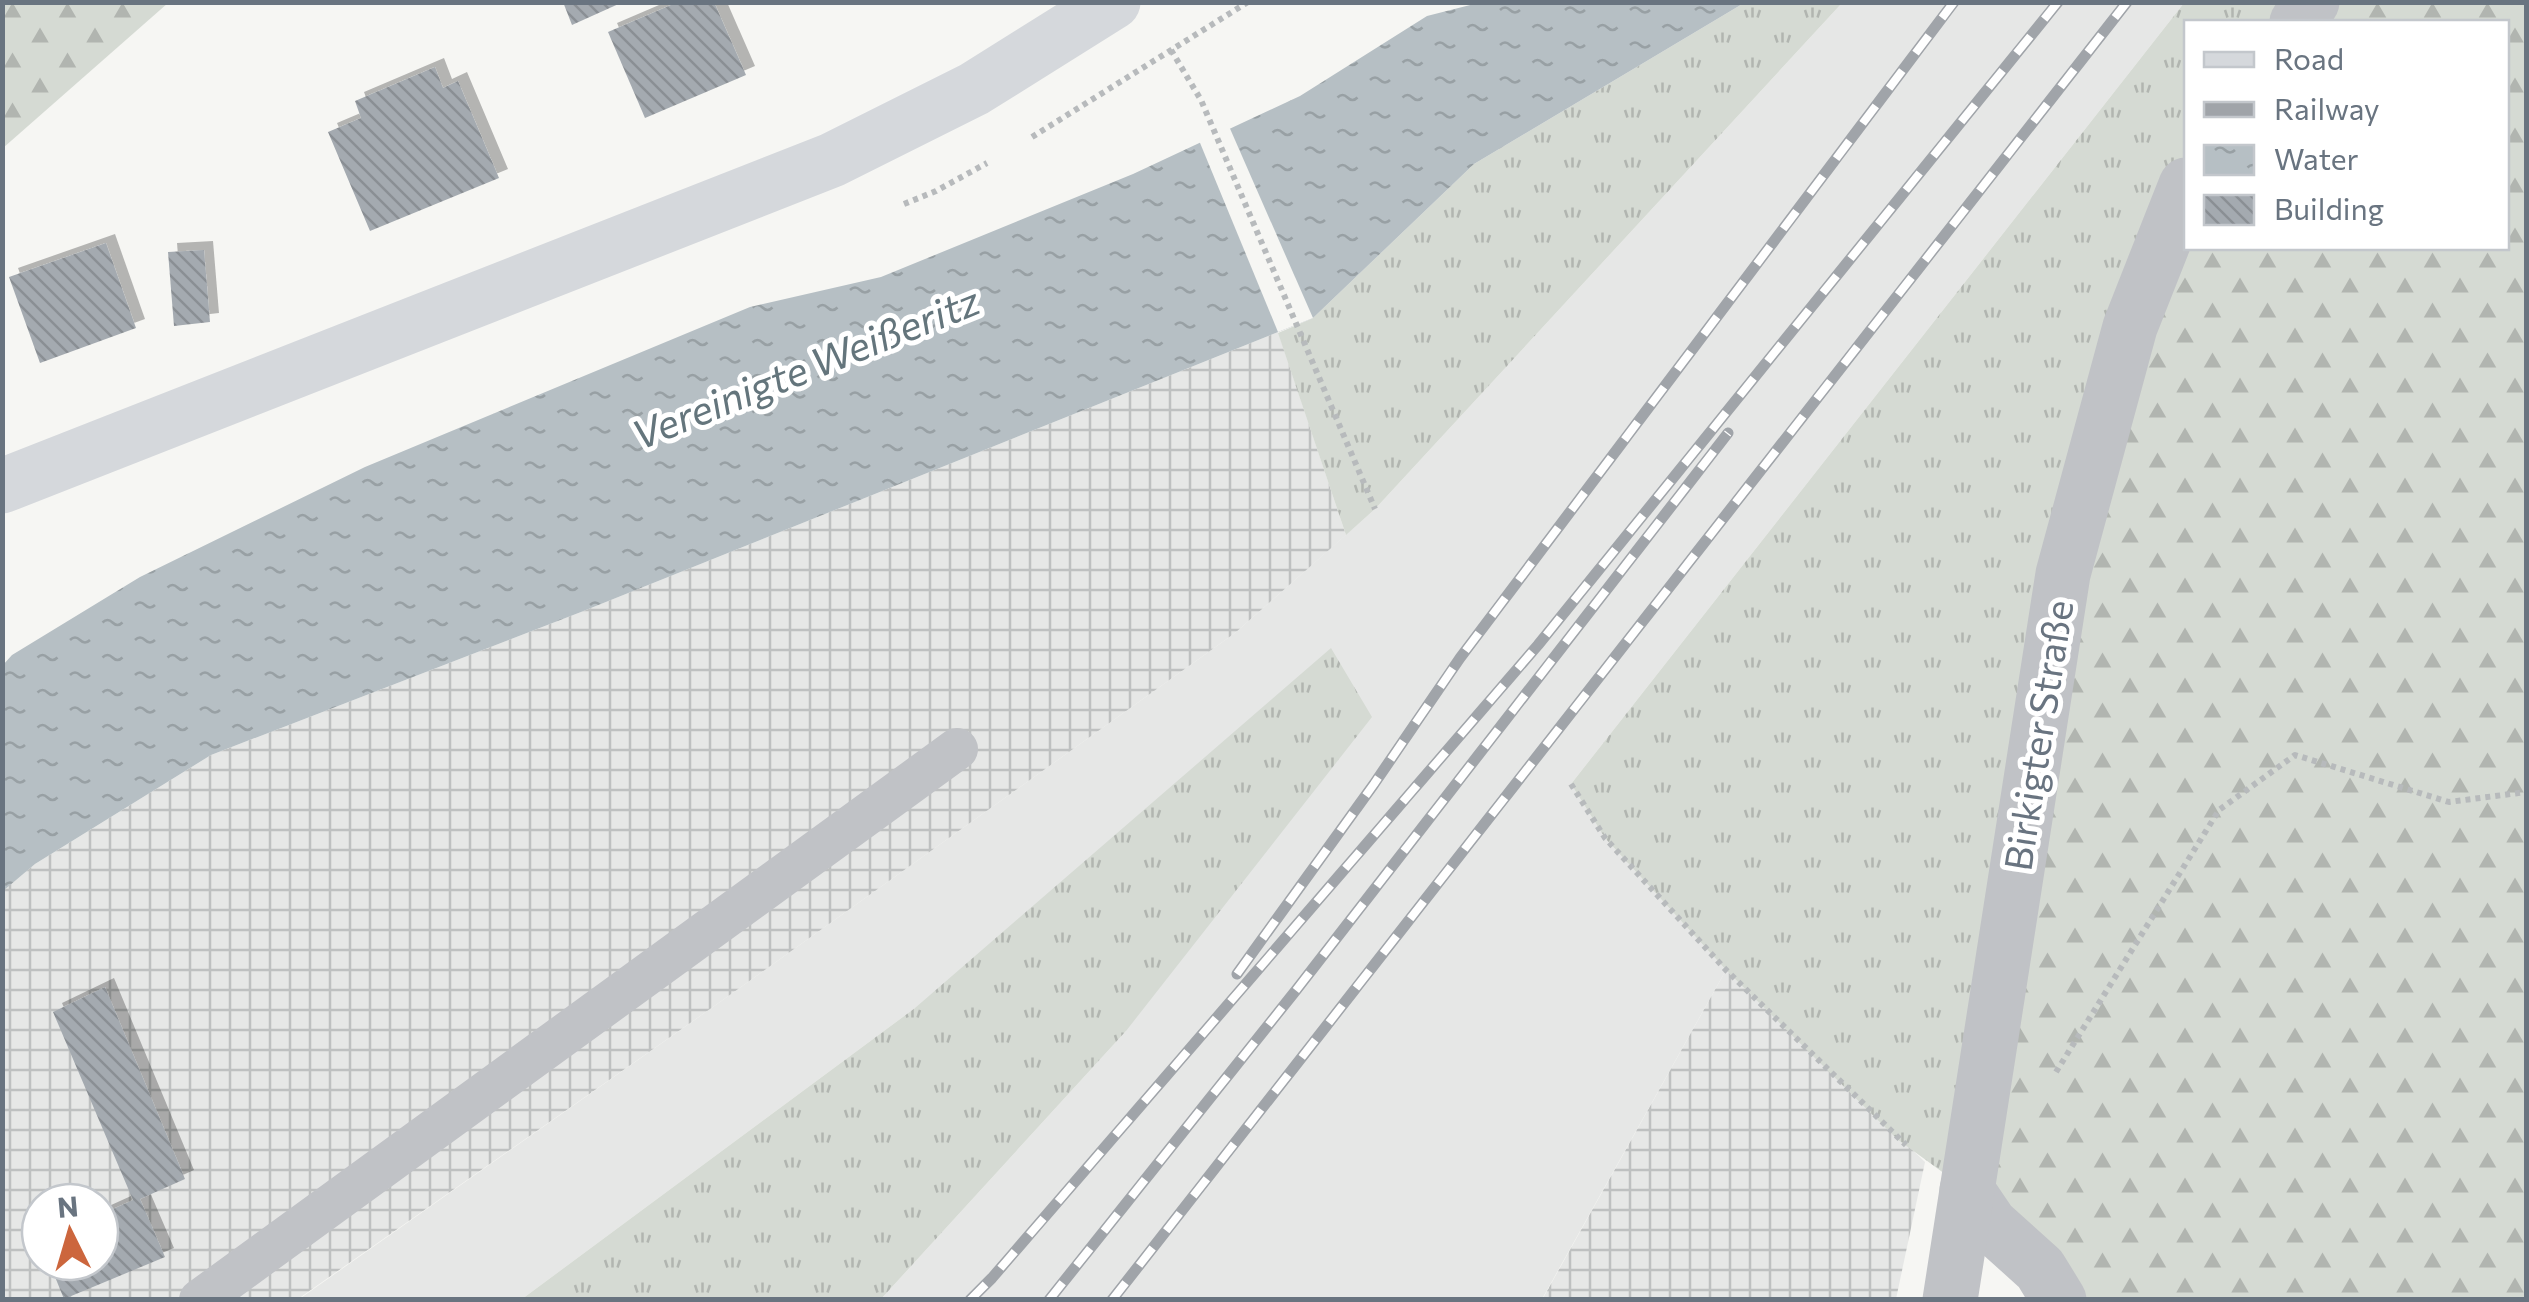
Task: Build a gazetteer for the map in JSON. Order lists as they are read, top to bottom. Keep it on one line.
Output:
{"streets":{"street":["Birkigter Straße"]},"water":["Vereinigte Weißeritz"],"legend":["Road","Railway","Water","Building"],"north":"top"}
